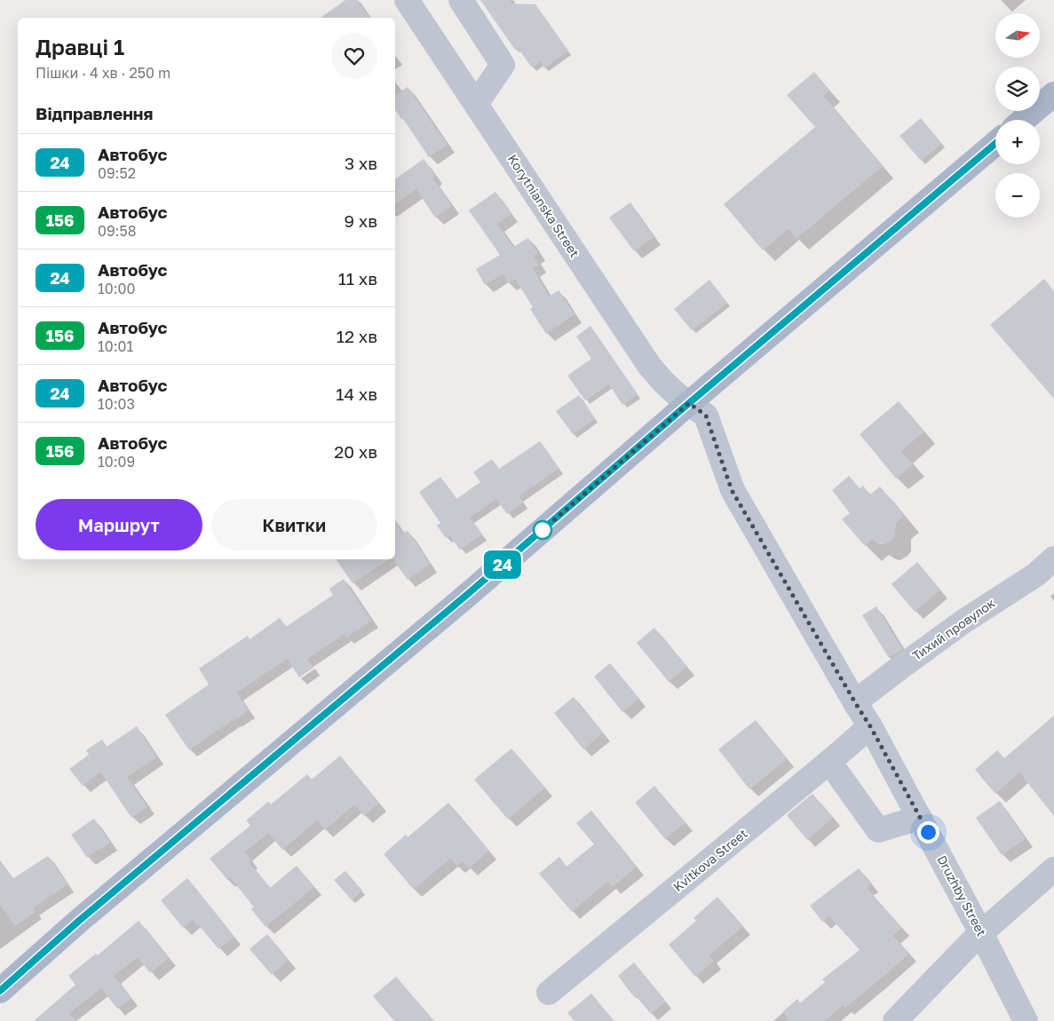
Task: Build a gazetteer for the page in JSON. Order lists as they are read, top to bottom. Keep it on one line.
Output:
{"streets":{"street":["Korytnianska Street","Тихий провулок","Kvitkova Street","Druzhby Street"]},"crossings":[["Korytnianska Street","Druzhby Street"],["Тихий провулок","Druzhby Street"],["Kvitkova Street","Druzhby Street"]],"lines":["bus line 24"],"north":"right","page":{"on_map":"24","map_buttons":["+","−"],"heading":[["Дравці 1","Пішки · 4 хв · 250 m"],"Відправлення"],"list":[{"mark":"24","name":"Автобус","note":"09:52","value":"3 хв"},{"mark":"156","name":"Автобус","note":"09:58","value":"9 хв"},{"mark":"24","name":"Автобус","note":"10:00","value":"11 хв"},{"mark":"156","name":"Автобус","note":"10:01","value":"12 хв"},{"mark":"24","name":"Автобус","note":"10:03","value":"14 хв"},{"mark":"156","name":"Автобус","note":"10:09","value":"20 хв"}],"buttons":["Маршрут","Квитки"]}}
